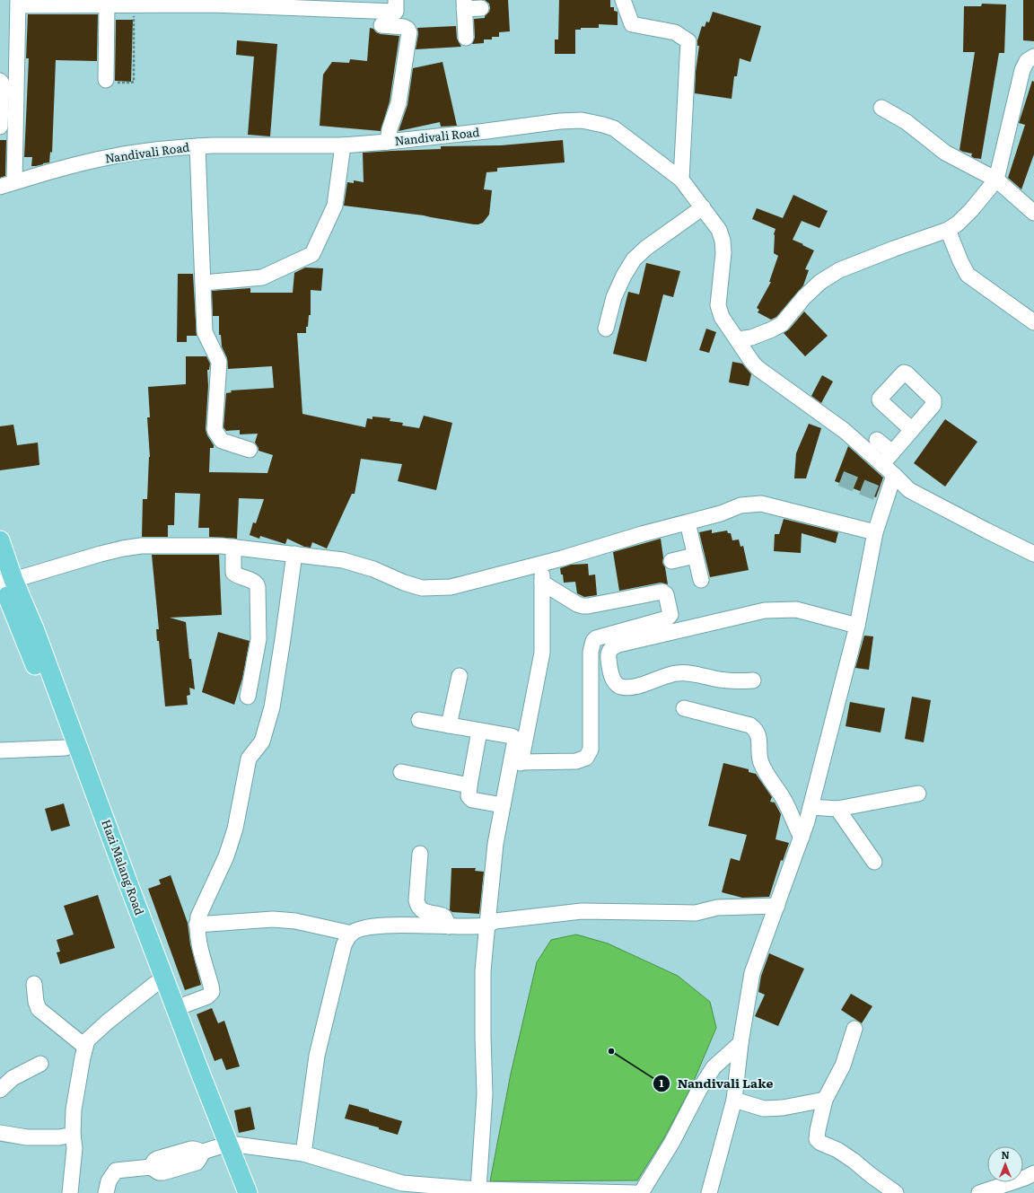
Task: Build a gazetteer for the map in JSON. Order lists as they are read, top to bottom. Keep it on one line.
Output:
{"streets":{"main road":["Hazi Malang Road"],"street":["Nandivali Road"]},"places":["Nandivali Lake"],"north":"top"}
